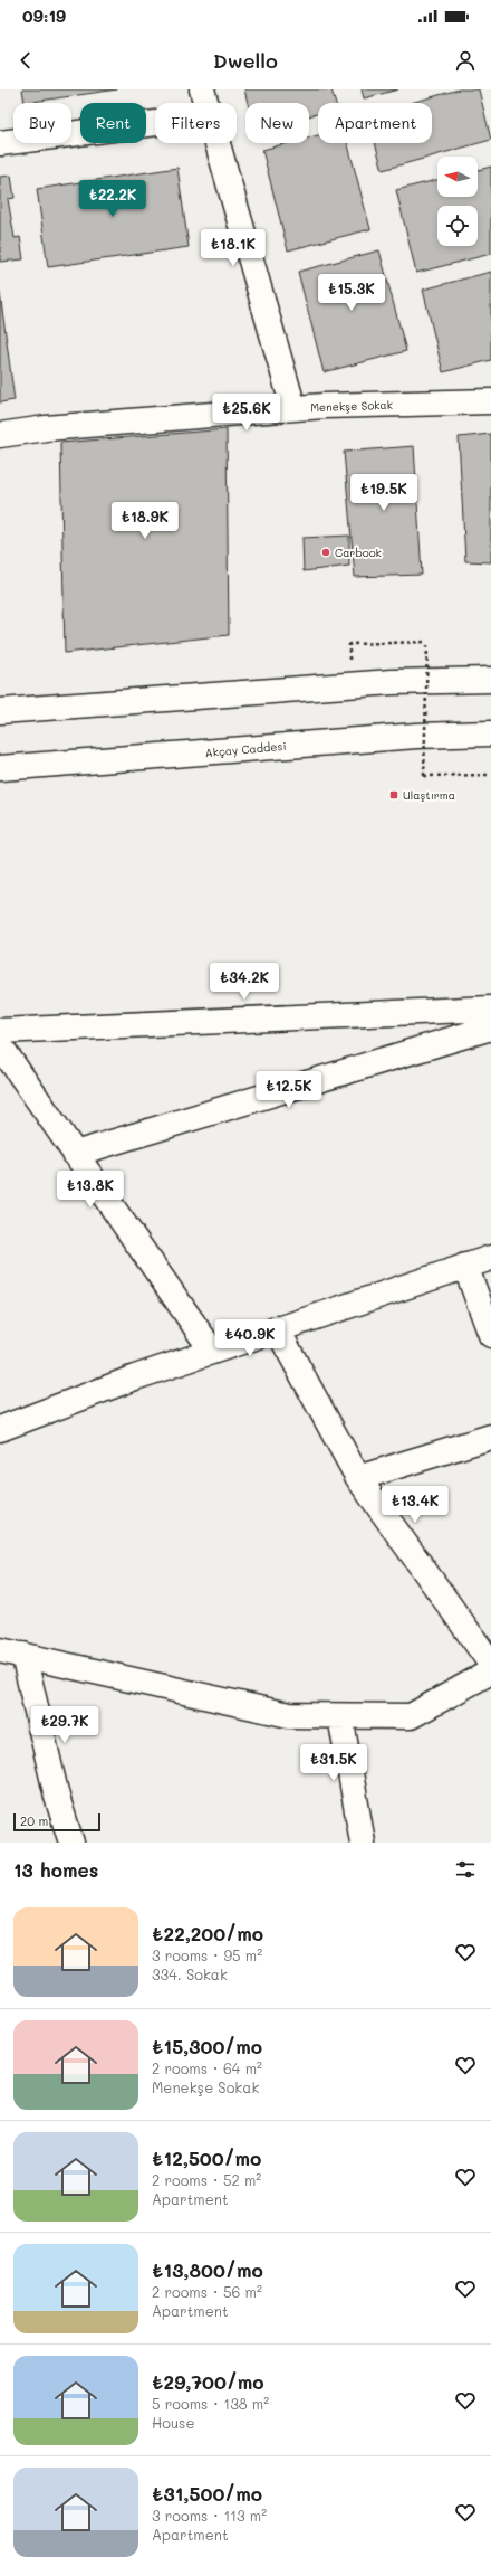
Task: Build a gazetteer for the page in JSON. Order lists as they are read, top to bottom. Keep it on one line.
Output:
{"streets":{"main road":["Menekşe Sokak","Akçay Caddesi"]},"places":{"other":["Carbook"],"transit":["Ulaştırma"]},"scale_bar":"20 m","north":"left","page":{"status":"09:19","header":"Dwello","chip":["Buy","Rent","Filters","New","Apartment"],"price":["₺22.2K","₺18.1K","₺15.3K","₺25.6K","₺19.5K","₺18.9K","₺34.2K","₺12.5K","₺13.8K","₺40.9K","₺13.4K","₺29.7K","₺31.5K"],"scale":"20 m","heading":"13 homes","list":[{"name":"₺22,200/mo","note":"3 rooms · 95 m² · 334. Sokak"},{"name":"₺15,300/mo","note":"2 rooms · 64 m² · Menekşe Sokak"},{"name":"₺12,500/mo","note":"2 rooms · 52 m² · Apartment"},{"name":"₺13,800/mo","note":"2 rooms · 56 m² · Apartment"},{"name":"₺29,700/mo","note":"5 rooms · 138 m² · House"},{"name":"₺31,500/mo","note":"3 rooms · 113 m² · Apartment"}]}}
